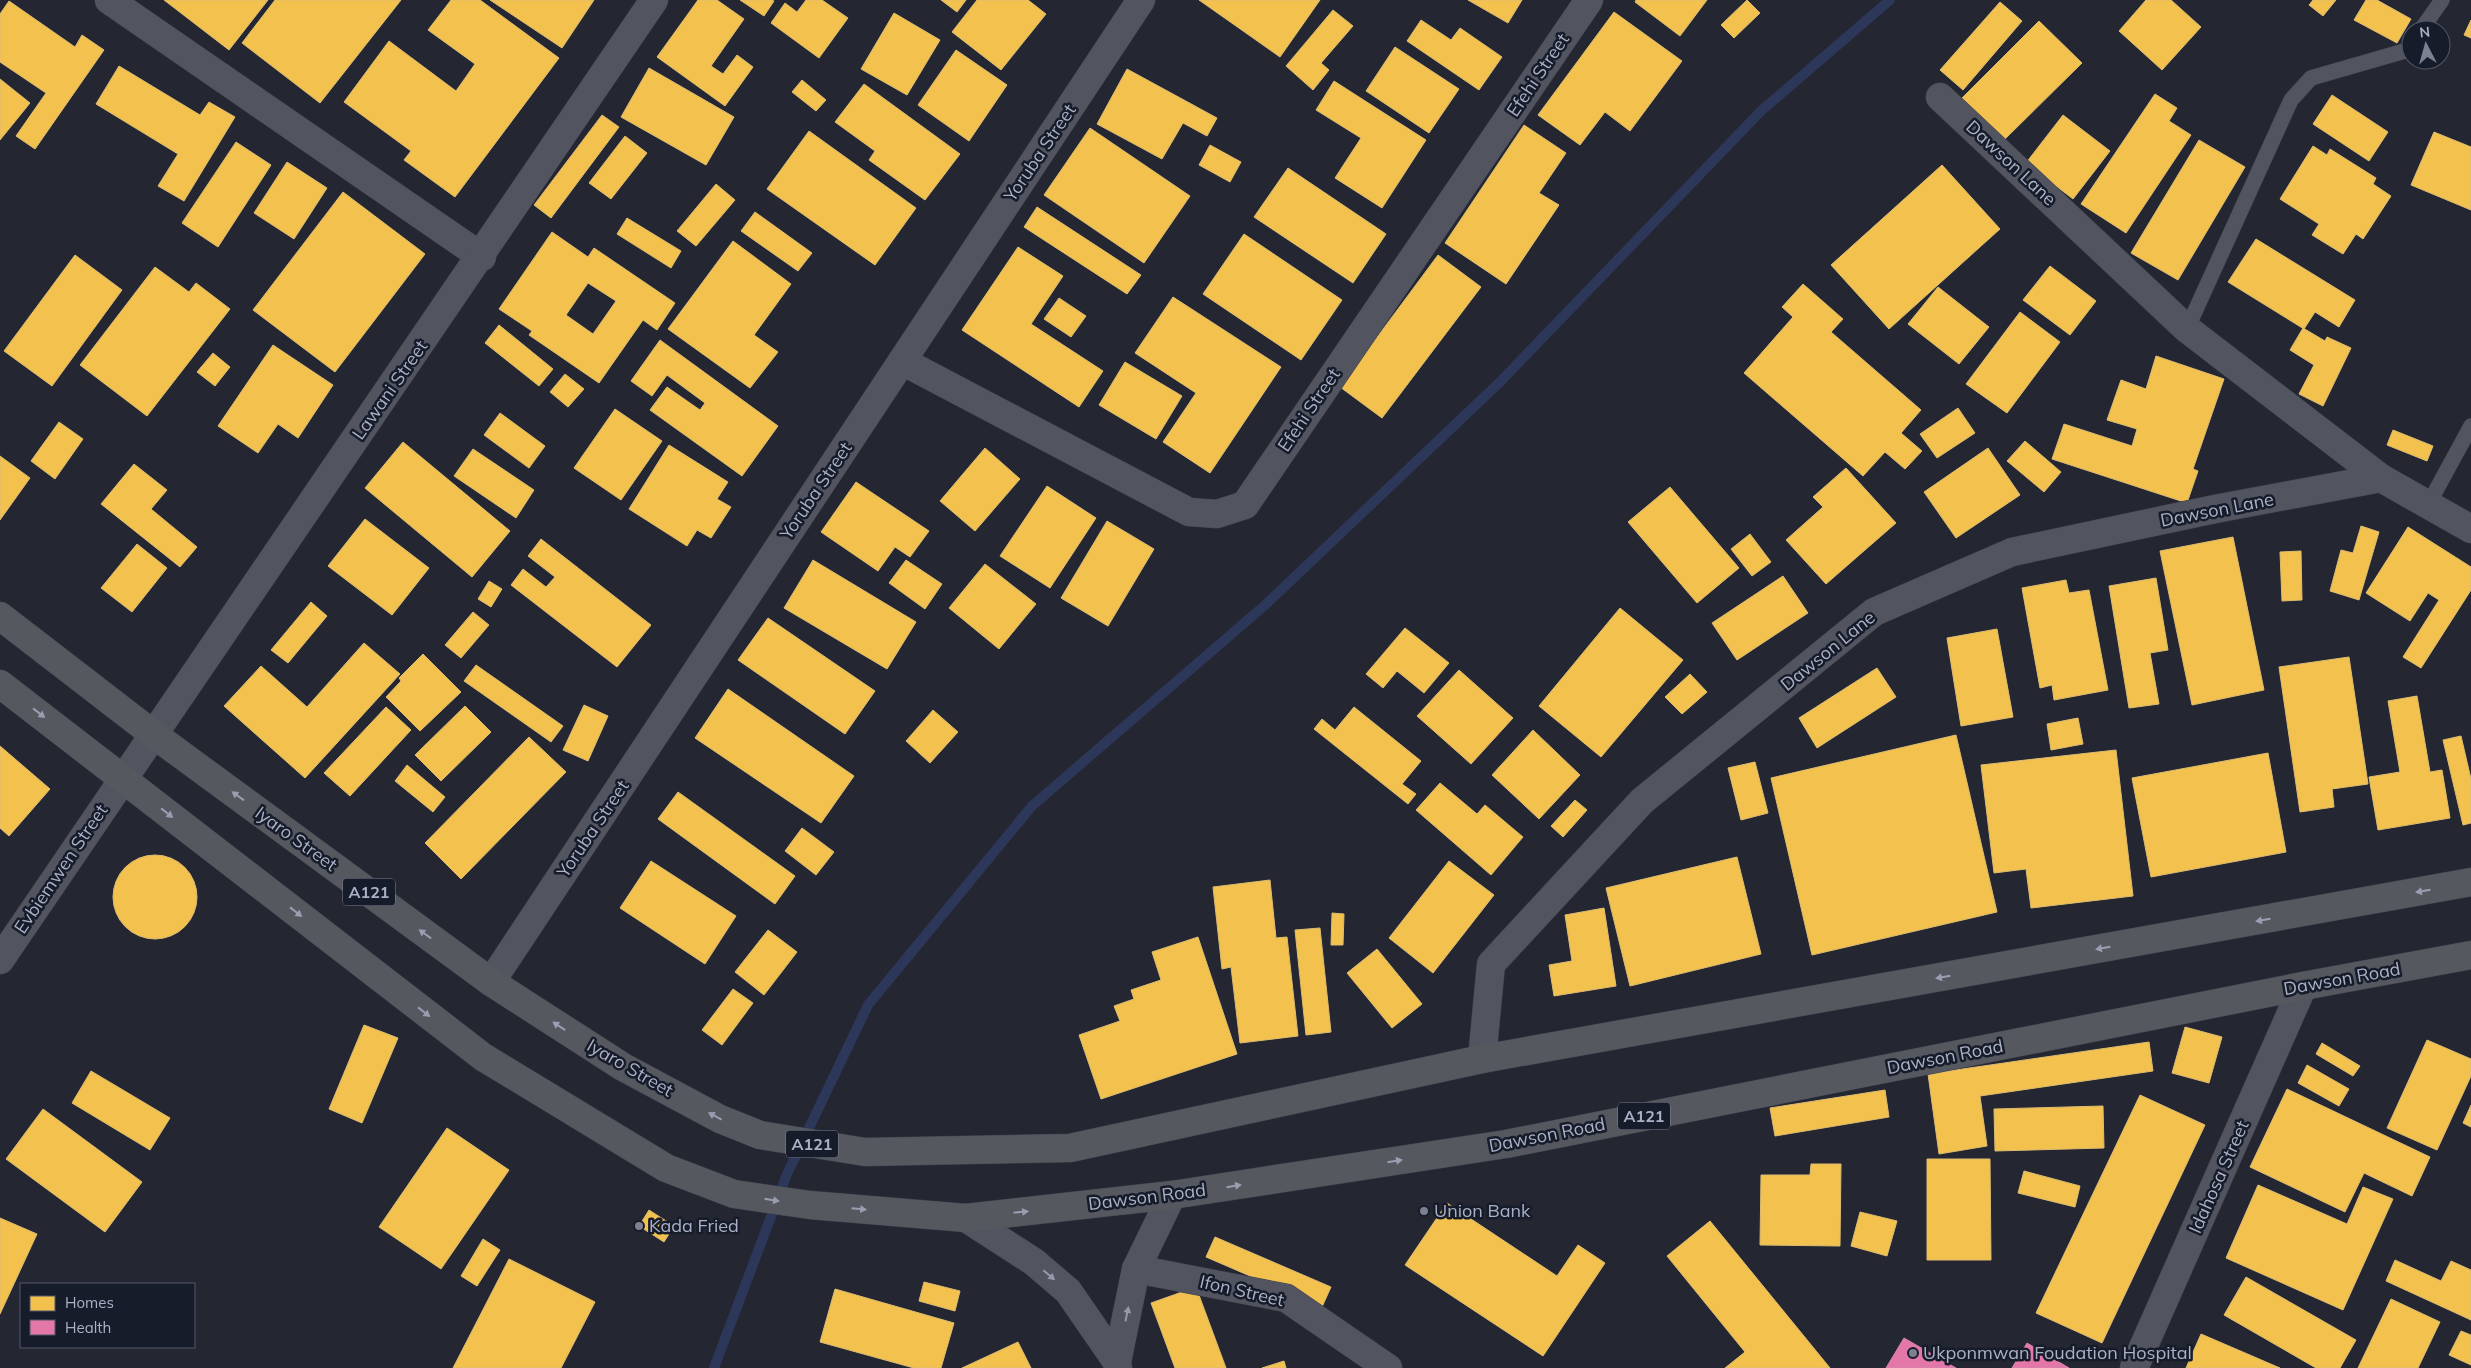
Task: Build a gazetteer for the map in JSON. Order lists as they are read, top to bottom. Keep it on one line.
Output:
{"streets":{"highway":["Iyaro Street","A121","Dawson Road"],"street":["Efehi Street","Yoruba Street","Dawson Lane","Lawani Street","Evbiemwen Street","Idahosa Street","Ifon Street"]},"crossings":[["Efehi Street","Yoruba Street"],["Yoruba Street","Iyaro Street"],["Dawson Lane","Iyaro Street"],["Dawson Lane","A121"],["Lawani Street","Iyaro Street"],["Lawani Street","Evbiemwen Street"],["Lawani Street","A121"],["Lawani Street","Dawson Road"],["Iyaro Street","A121"],["Evbiemwen Street","A121"],["Evbiemwen Street","Dawson Road"],["A121","Dawson Road"],["Dawson Road","Idahosa Street"]],"one_way":["Iyaro Street"],"places":["Union Bank","Kada Fried","Ukponmwan Foudation Hospital"],"legend":["Homes","Health"],"north":"top"}
